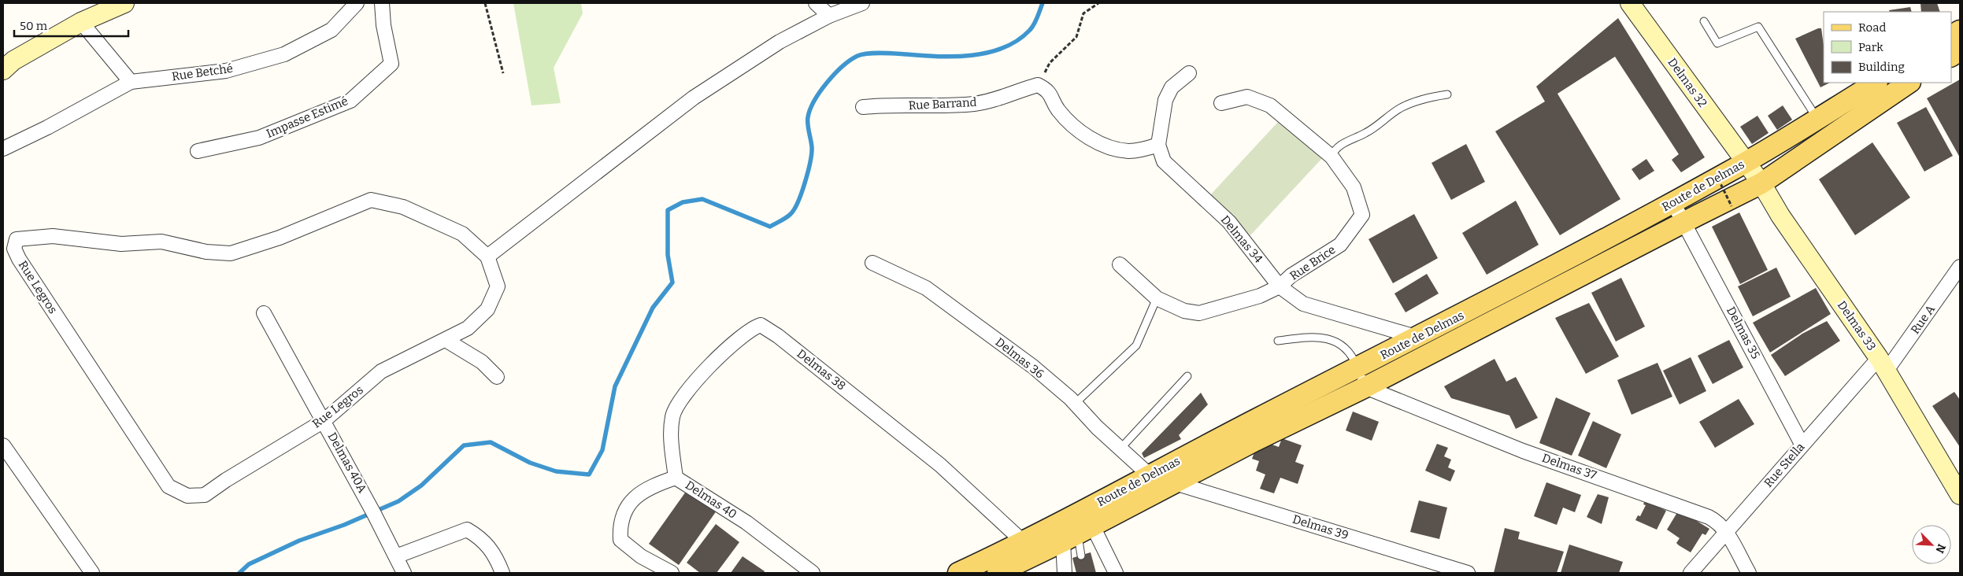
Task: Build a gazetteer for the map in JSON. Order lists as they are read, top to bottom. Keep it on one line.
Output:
{"streets":{"main road":["Delmas 32","Route de Delmas","Delmas 33"],"street":["Rue Betché","Rue Barrand","Impasse Estimé","Delmas 34","Rue Brice","Rue Legros","Rue A","Delmas 35","Delmas 36","Delmas 38","Delmas 40A","Rue Stella","Delmas 37","Delmas 40","Delmas 39"]},"crossings":[["Delmas 32","Route de Delmas"],["Delmas 32","Delmas 33"],["Route de Delmas","Delmas 34"],["Route de Delmas","Delmas 33"],["Route de Delmas","Delmas 35"],["Route de Delmas","Delmas 36"],["Route de Delmas","Delmas 38"],["Route de Delmas","Delmas 37"],["Route de Delmas","Delmas 39"],["Delmas 34","Rue Brice"],["Rue Legros","Delmas 40A"],["Rue A","Delmas 33"],["Rue A","Rue Stella"],["Delmas 33","Rue Stella"],["Delmas 35","Rue Stella"],["Delmas 36","Delmas 39"],["Delmas 38","Delmas 40"],["Rue Stella","Delmas 37"]],"legend":["Road","Park","Building"],"scale_bar":"50 m","north":"bottom right"}
